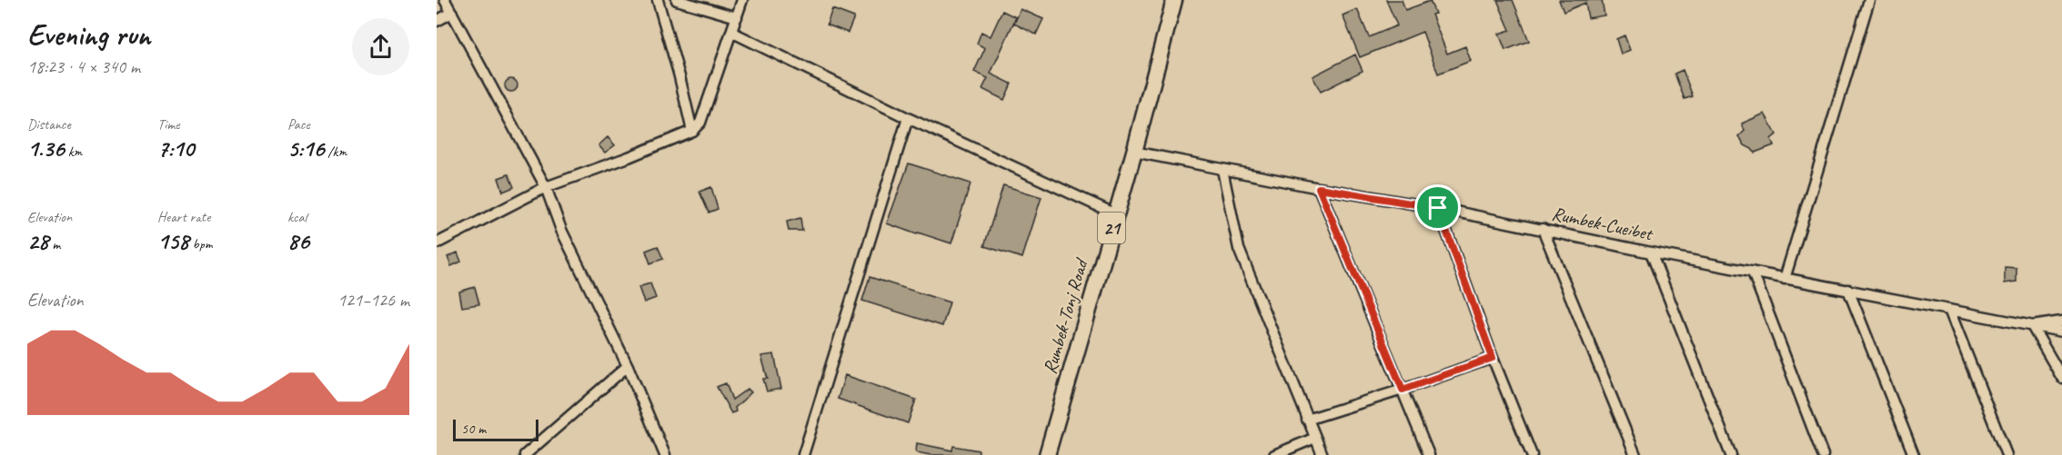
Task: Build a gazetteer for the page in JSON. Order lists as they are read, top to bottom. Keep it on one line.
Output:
{"streets":{"main road":["21","Rumbek-Tonj Road"],"street":["Rumbek-Cueibet"]},"crossings":[["Rumbek-Cueibet","Rumbek-Tonj Road"]],"scale_bar":"50 m","page":{"heading":["Evening run","18:23 · 4 × 340 m"],"stats":[["Distance","1.36 km"],["Time","7:10"],["Pace","5:16 /km"],["Elevation","28 m"],["Heart rate","158 bpm"],["kcal","86"]],"chart":["Elevation","121–126 m"],"scale":"50 m"}}
